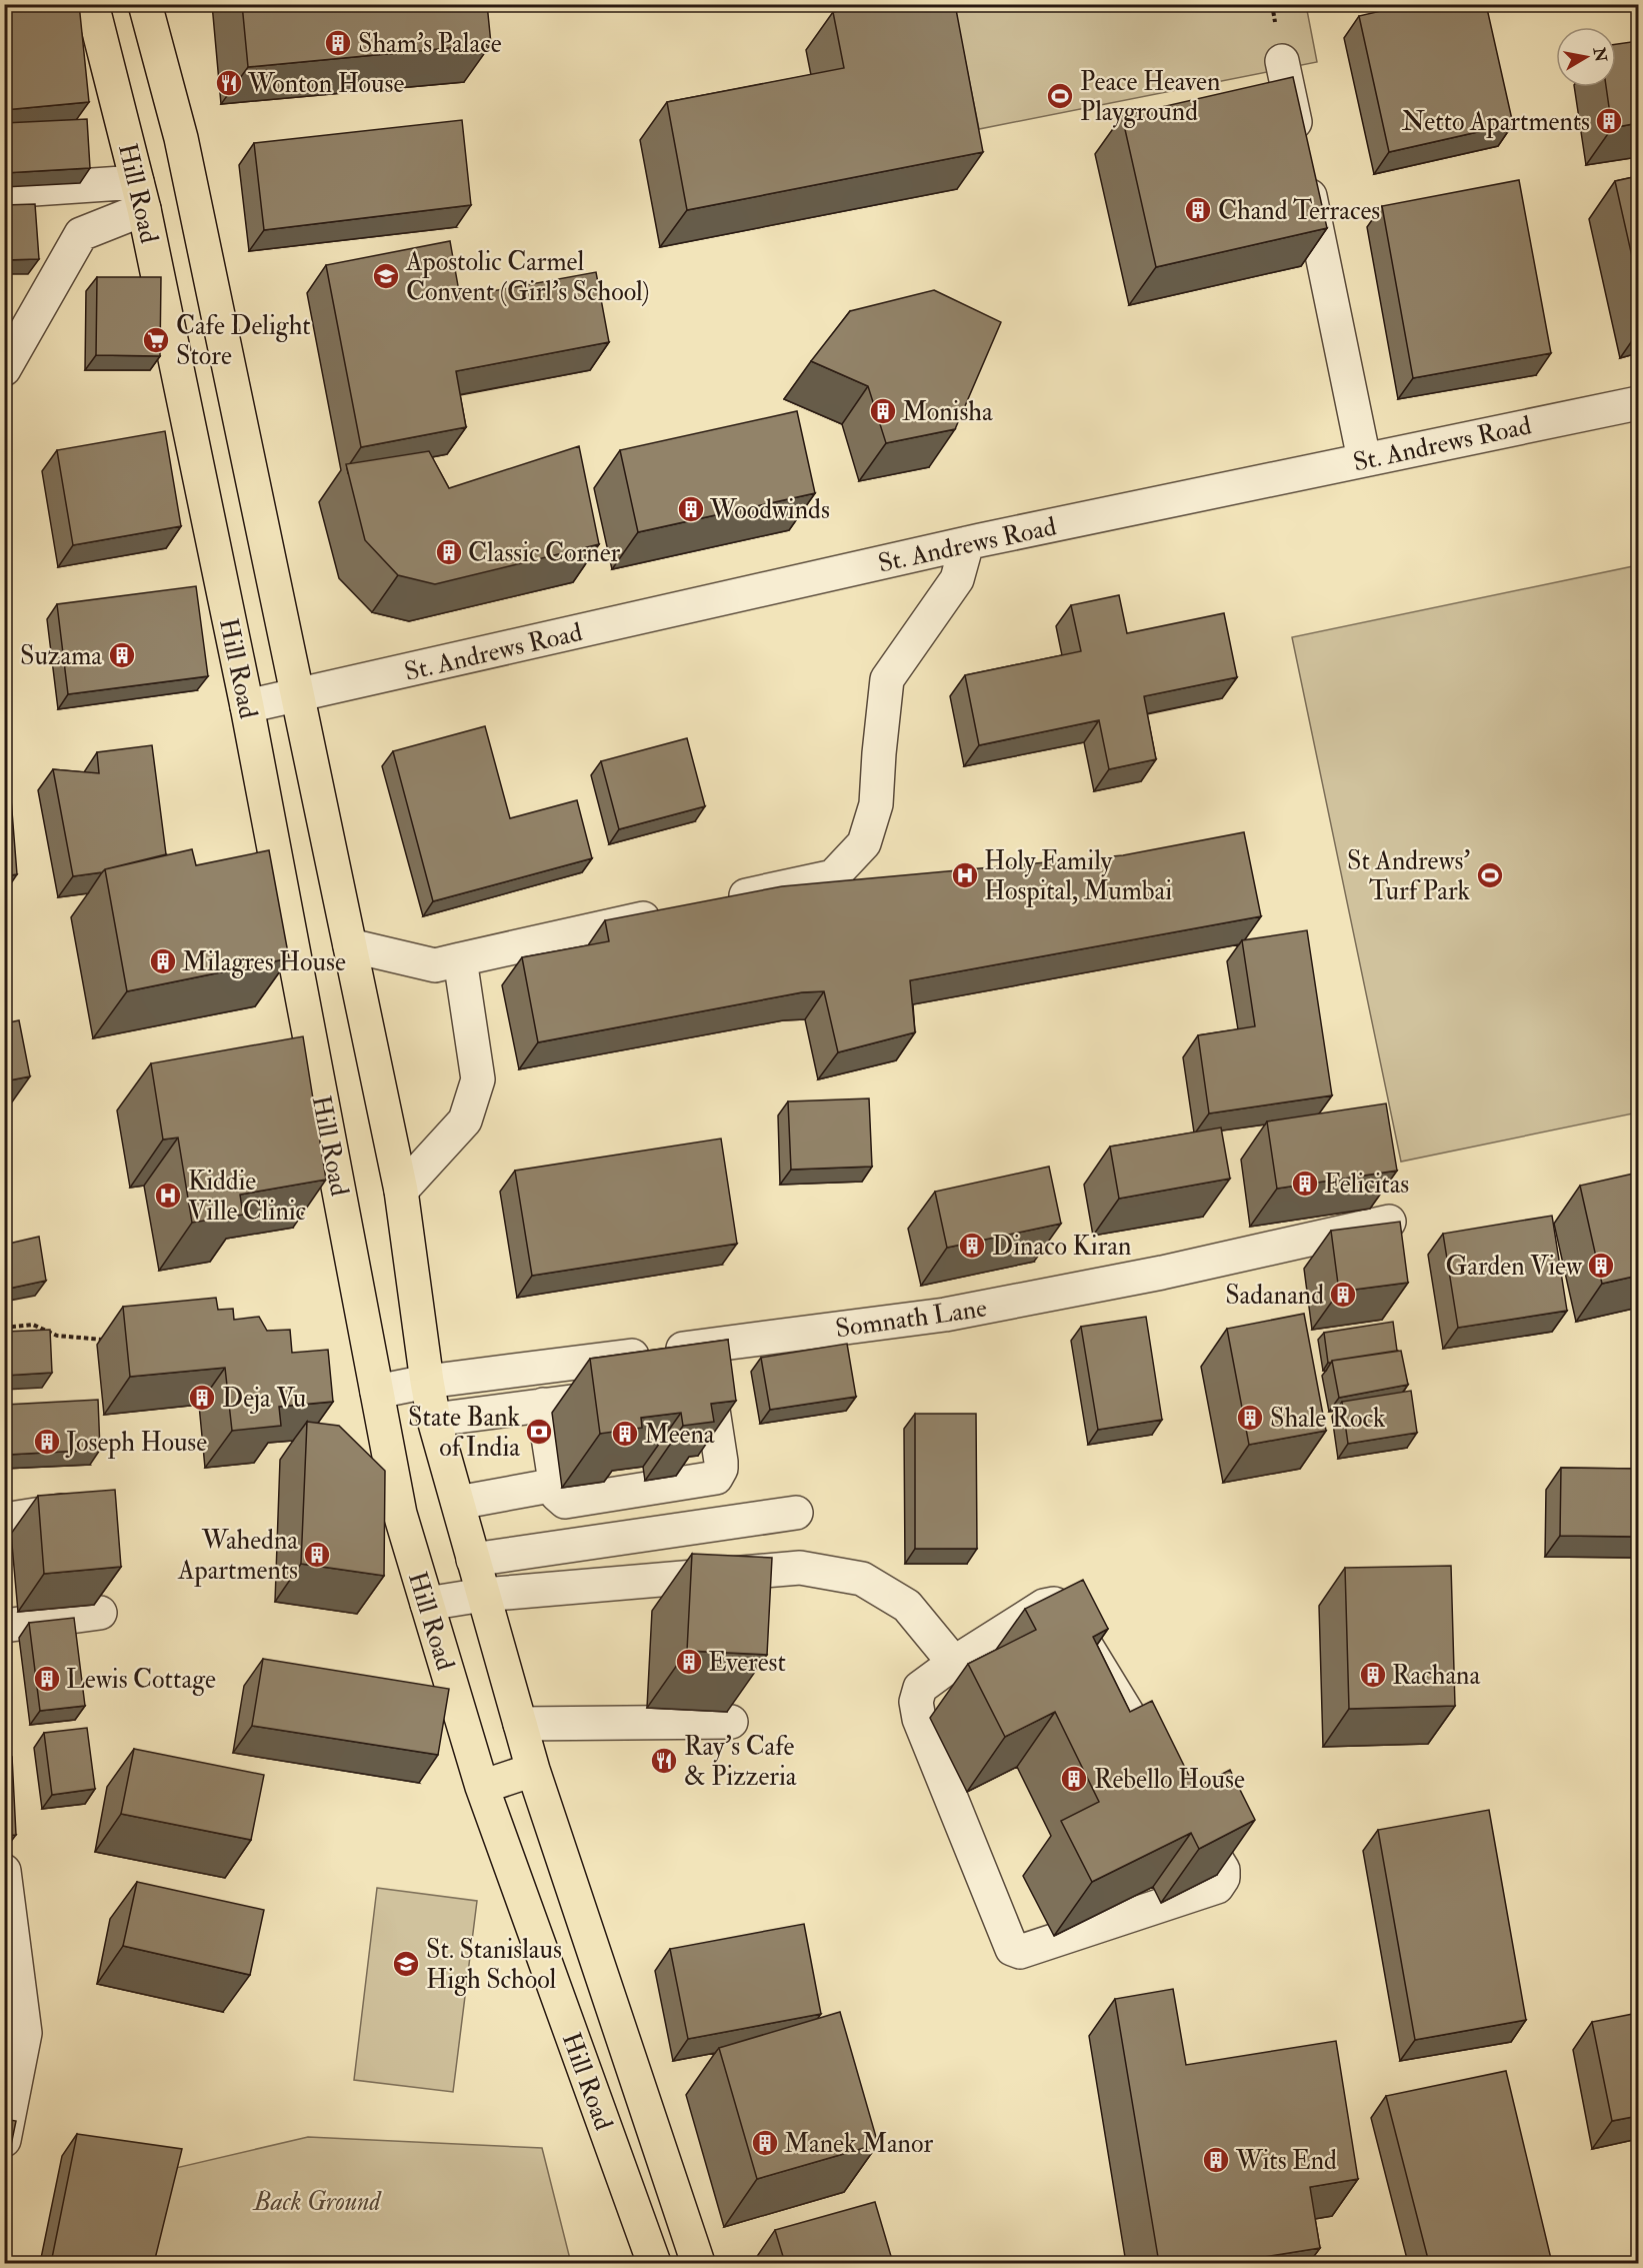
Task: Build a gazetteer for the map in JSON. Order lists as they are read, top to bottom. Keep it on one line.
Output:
{"streets":{"main road":["Hill Road"],"street":["St. Andrews Road","Somnath Lane"]},"crossings":[["Hill Road","St. Andrews Road"],["Hill Road","Somnath Lane"]],"parks":["Back Ground"],"places":{"building":["Sham's Palace","Netto Apartments","Chand Terraces","Monisha","Woodwinds","Classic Corner","Suzama","Milagres House","Felicitas","Dinaco Kiran","Garden View","Sadanand","Deja Vu","Shale Rock","Meena","Joseph House","Wahedna Apartments","Everest","Rachana","Lewis Cottage","Rebello House","Manek Manor","Wits End"],"restaurant":["Wonton House","Ray's Cafe & Pizzeria"],"sports":["Peace Heaven Playground","St Andrews' Turf Park"],"school or university":["Apostolic Carmel Convent (Girl's School)","St. Stanislaus High School"],"supermarket":["Cafe Delight Store"],"hospital":["Holy Family Hospital, Mumbai","Kiddie Ville Clinic"],"bank":["State Bank of India"]},"north":"right"}
